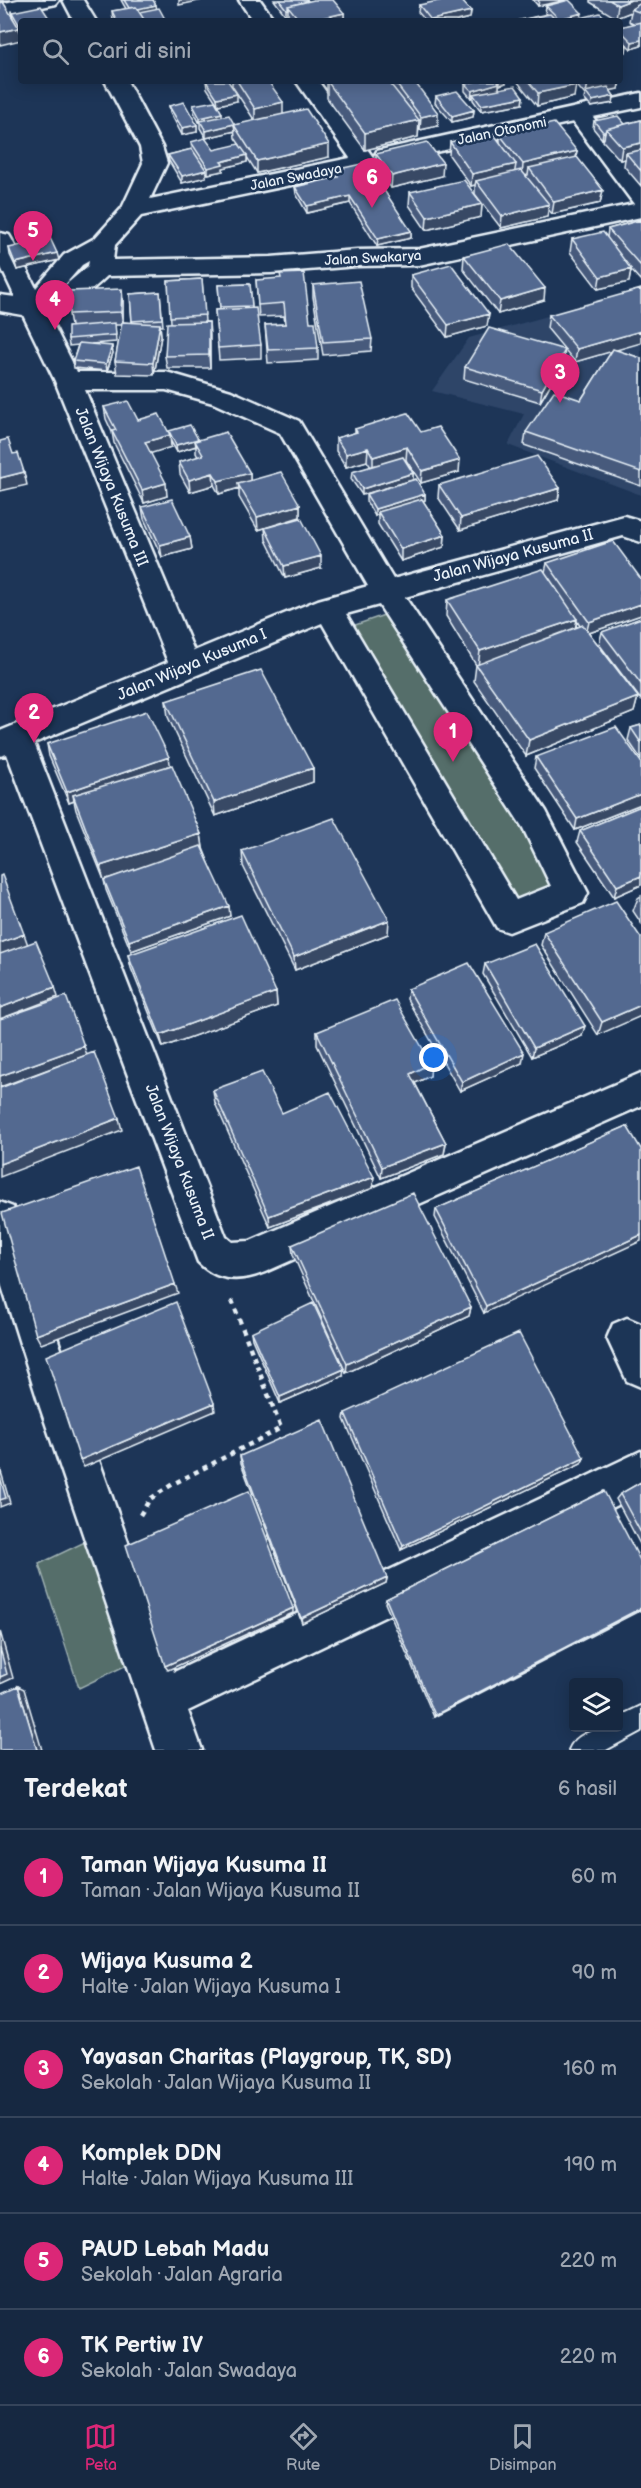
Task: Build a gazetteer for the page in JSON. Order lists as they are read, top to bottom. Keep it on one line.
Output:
{"streets":{"street":["Jalan Otonomi","Jalan Swadaya","Jalan Swakarya","Jalan Wijaya Kusuma III","Jalan Wijaya Kusuma II","Jalan Wijaya Kusuma I"]},"crossings":[["Jalan Otonomi","Jalan Swadaya"],["Jalan Wijaya Kusuma III","Jalan Wijaya Kusuma I"],["Jalan Wijaya Kusuma II","Jalan Wijaya Kusuma I"]],"page":{"search":"Cari di sini","pins":["6","5","4","3","2","1"],"heading":["Terdekat","6 hasil"],"list":[{"mark":"1","name":"Taman Wijaya Kusuma II","note":"Taman · Jalan Wijaya Kusuma II","value":"60 m"},{"mark":"2","name":"Wijaya Kusuma 2","note":"Halte · Jalan Wijaya Kusuma I","value":"90 m"},{"mark":"3","name":"Yayasan Charitas (Playgroup, TK, SD)","note":"Sekolah · Jalan Wijaya Kusuma II","value":"160 m"},{"mark":"4","name":"Komplek DDN","note":"Halte · Jalan Wijaya Kusuma III","value":"190 m"},{"mark":"5","name":"PAUD Lebah Madu","note":"Sekolah · Jalan Agraria","value":"220 m"},{"mark":"6","name":"TK Pertiw IV","note":"Sekolah · Jalan Swadaya","value":"220 m"}],"nav":["Peta","Rute","Disimpan"]}}
